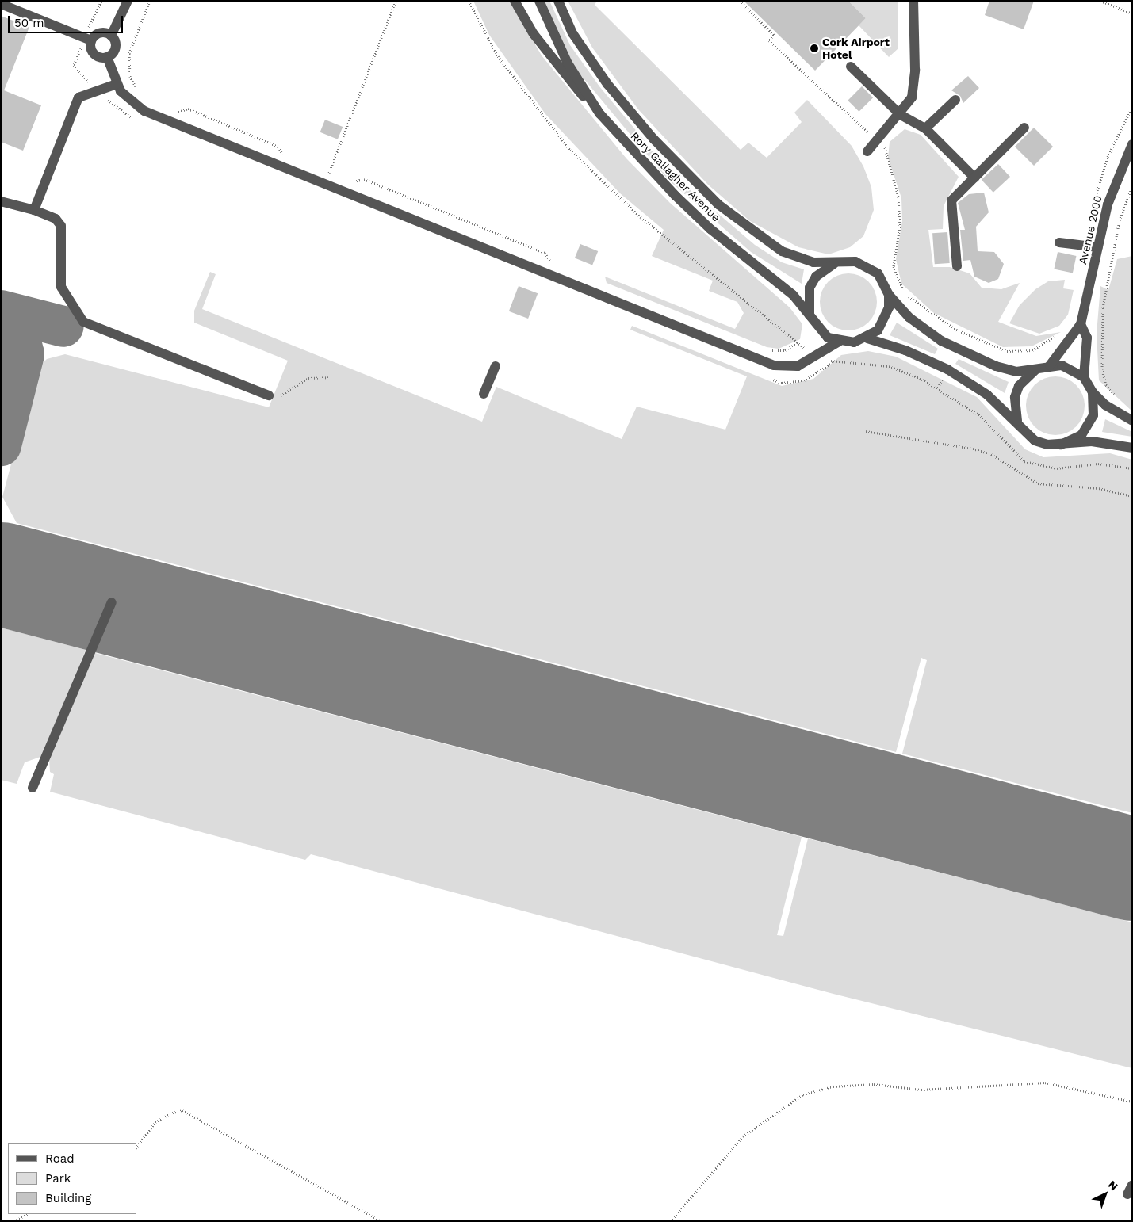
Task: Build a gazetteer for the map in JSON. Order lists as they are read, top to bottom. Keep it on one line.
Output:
{"streets":{"street":["Rory Gallagher Avenue","Avenue 2000"]},"places":["Cork Airport Hotel"],"legend":["Road","Park","Building"],"scale_bar":"50 m","north":"top right"}
